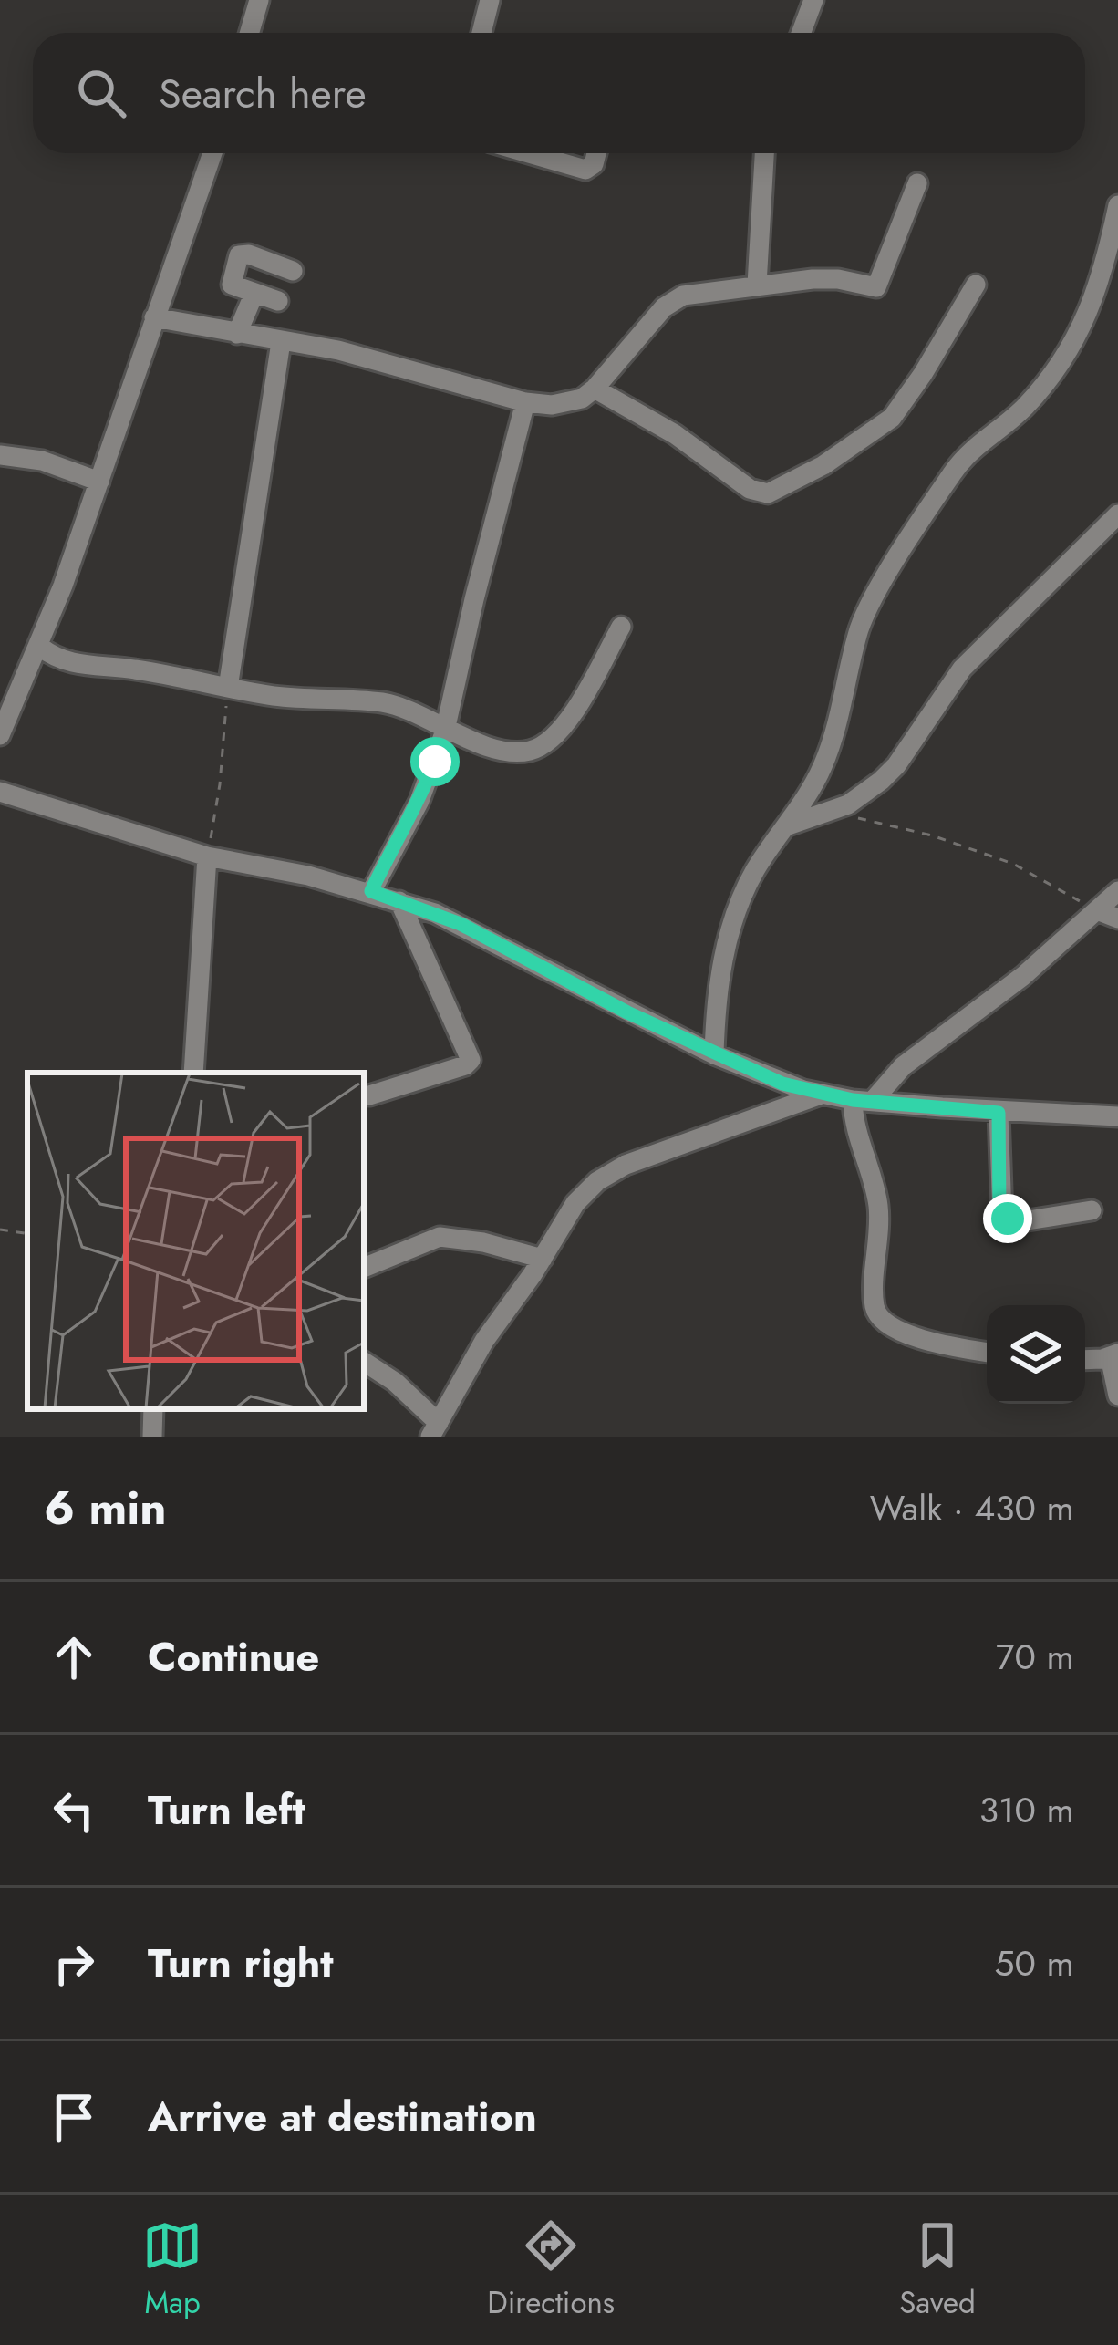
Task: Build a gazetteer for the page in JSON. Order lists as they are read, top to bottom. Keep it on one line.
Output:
{"page":{"search":"Search here","heading":["6 min","Walk · 430 m"],"list":[["Continue","70 m"],["Turn left","310 m"],["Turn right","50 m"],"Arrive at destination"],"nav":["Map","Directions","Saved"]}}
